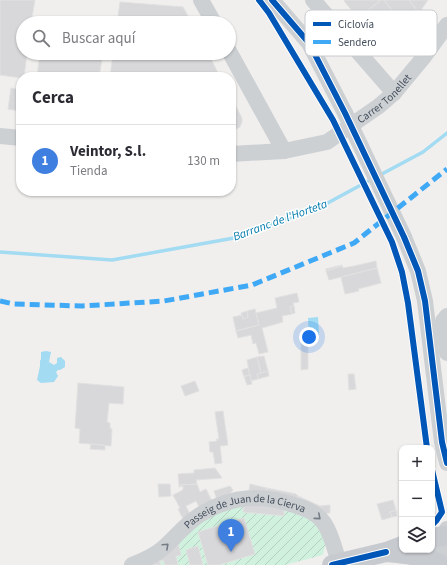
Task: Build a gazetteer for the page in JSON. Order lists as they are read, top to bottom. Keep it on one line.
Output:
{"streets":{"street":["Carrer Tonellet","Passeig de Juan de la Cierva"]},"water":["Barranc de l'Horteta"],"legend":["Ciclovía","Sendero"],"page":{"search":"Buscar aquí","heading":"Cerca","list":[{"mark":"1","name":"Veintor, S.l.","note":"Tienda","value":"130 m"}],"map_buttons":["+","−"],"pins":"1"}}
